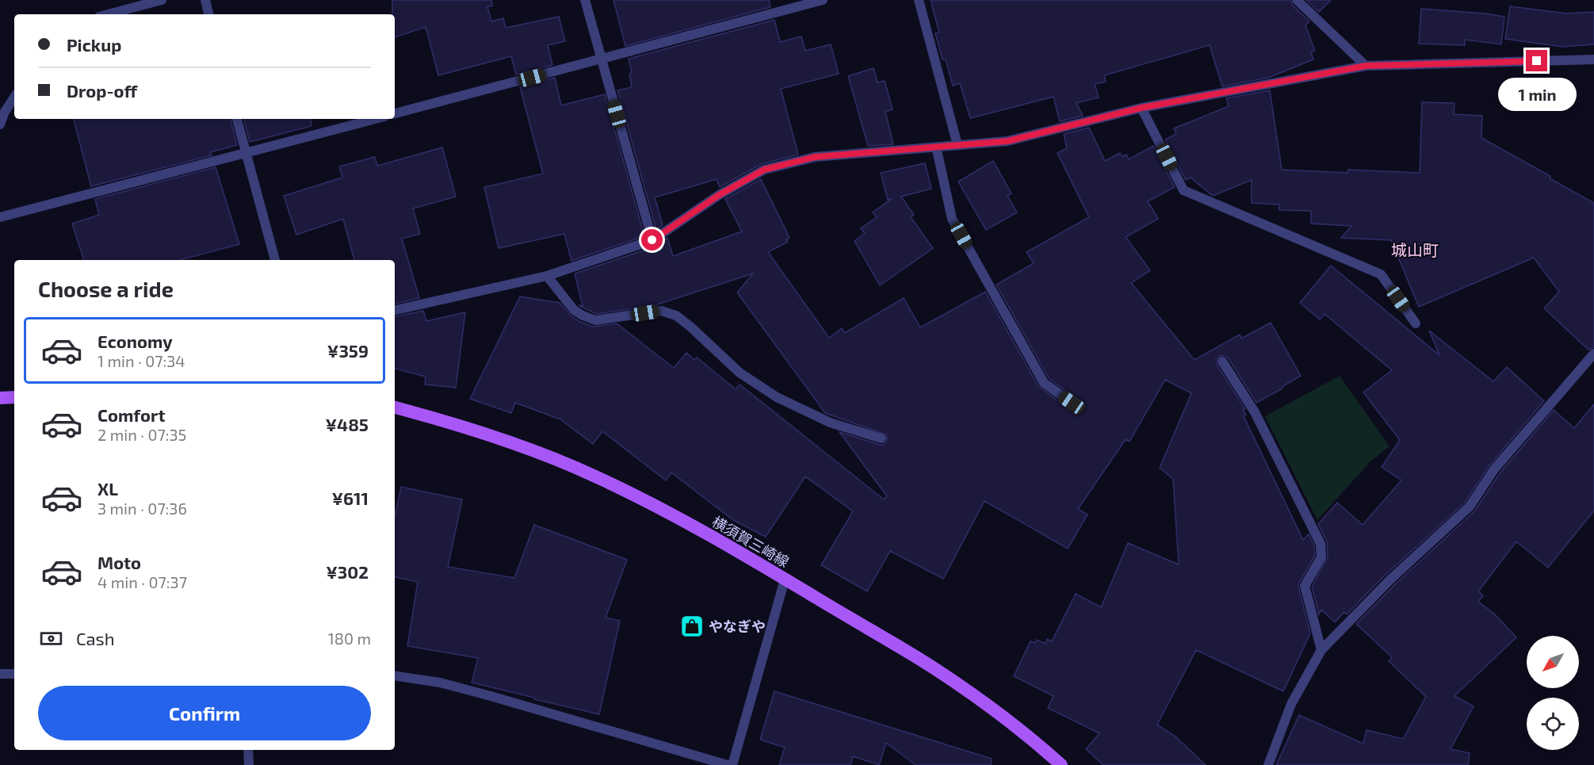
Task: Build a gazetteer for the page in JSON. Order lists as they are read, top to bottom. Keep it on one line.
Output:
{"streets":{"main road":["横須賀三崎線"]},"districts":["城山町"],"places":{"shop":["やなぎや"]},"north":"bottom left","page":{"banner":["Pickup","Drop-off"],"bubble":"1 min","heading":"Choose a ride","list":[{"name":"Economy","note":"1 min · 07:34","value":"¥359"},{"name":"Comfort","note":"2 min · 07:35","value":"¥485"},{"name":"XL","note":"3 min · 07:36","value":"¥611"},{"name":"Moto","note":"4 min · 07:37","value":"¥302"}],"pay":["Cash","180 m"],"buttons":"Confirm"}}
